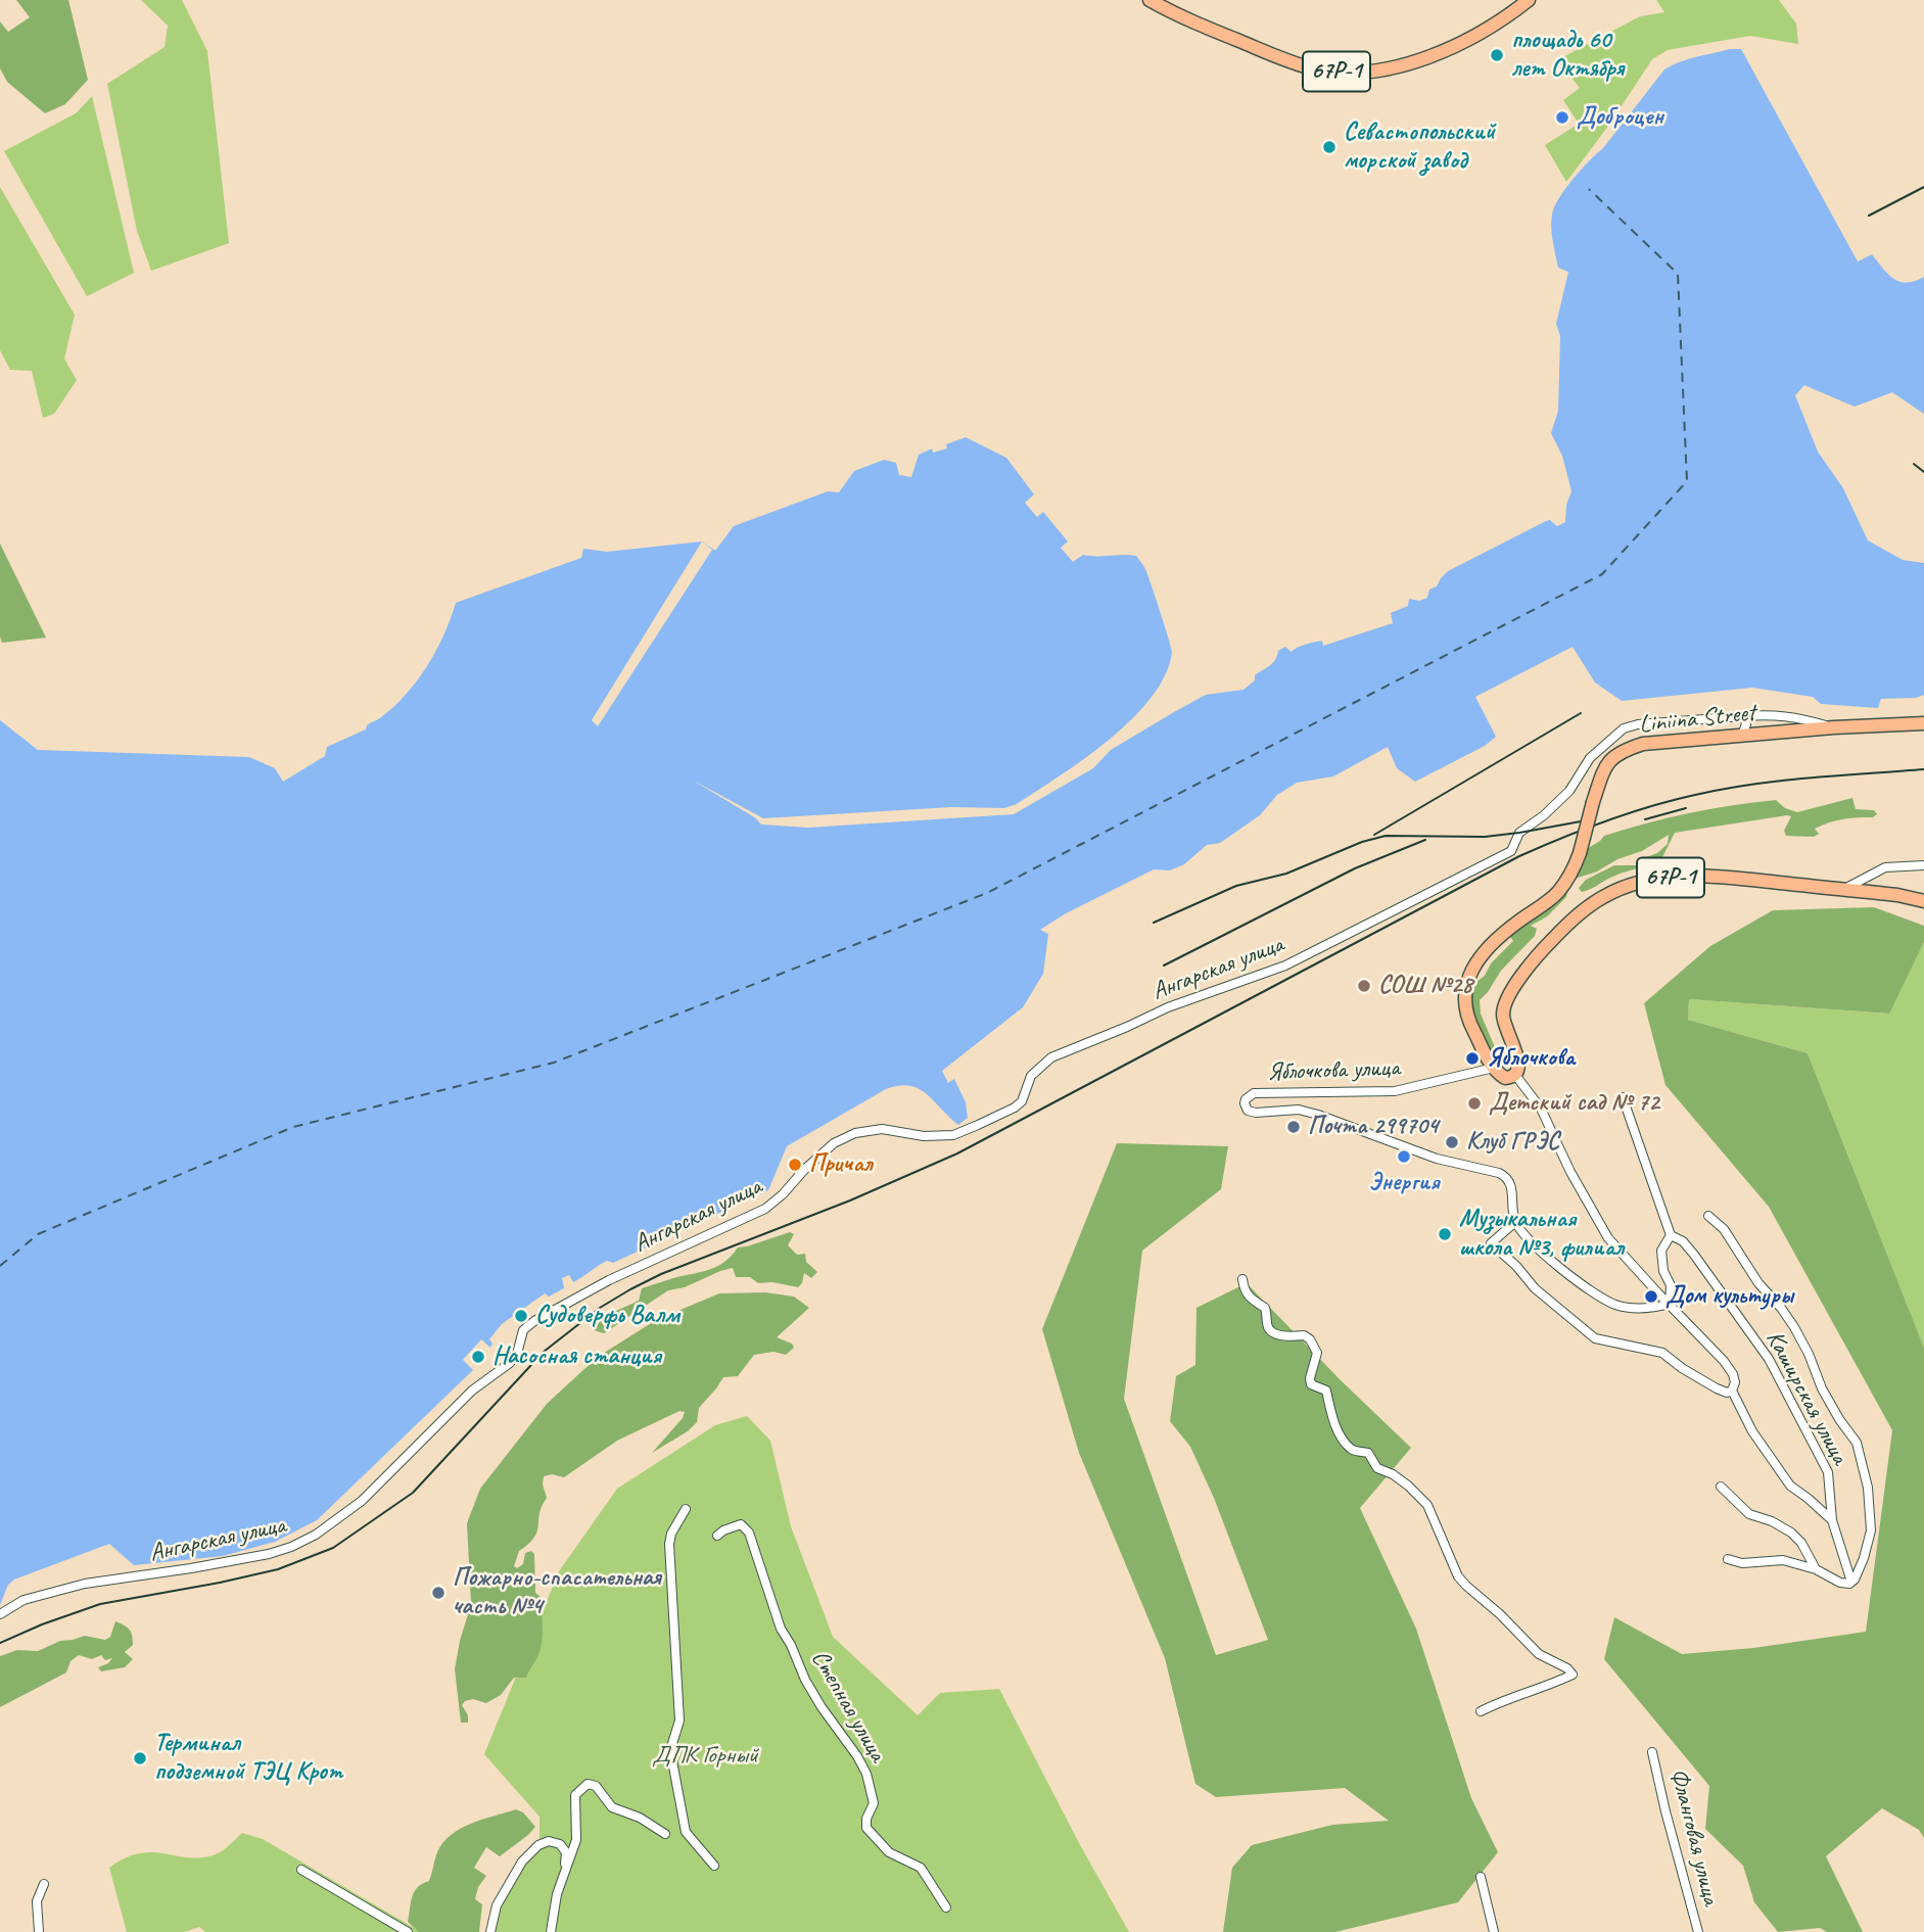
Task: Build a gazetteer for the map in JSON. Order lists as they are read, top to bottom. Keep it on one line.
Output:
{"streets":{"main road":["67Р-1","Liniina Street"],"street":["Ангарская улица","Яблочкова улица","Каширская улица","Степная улица","Фланговая улица"]},"crossings":[["Liniina Street","Ангарская улица"],["Liniina Street","Яблочкова улица"]],"parks":["ДПК Горный"],"places":["площадь 60 лет Октября","Доброцен","Севастопольский морской завод","СОШ №28","Яблочкова","Детский сад № 72","Почта 299704","Клуб ГРЭС","Энергия","Причал","Музыкальная школа №3, филиал","Дом культуры","Судоверфь Валм","Насосная станция","Пожарно-спасательная часть №4","Терминал подземной ТЭЦ Крот"]}
